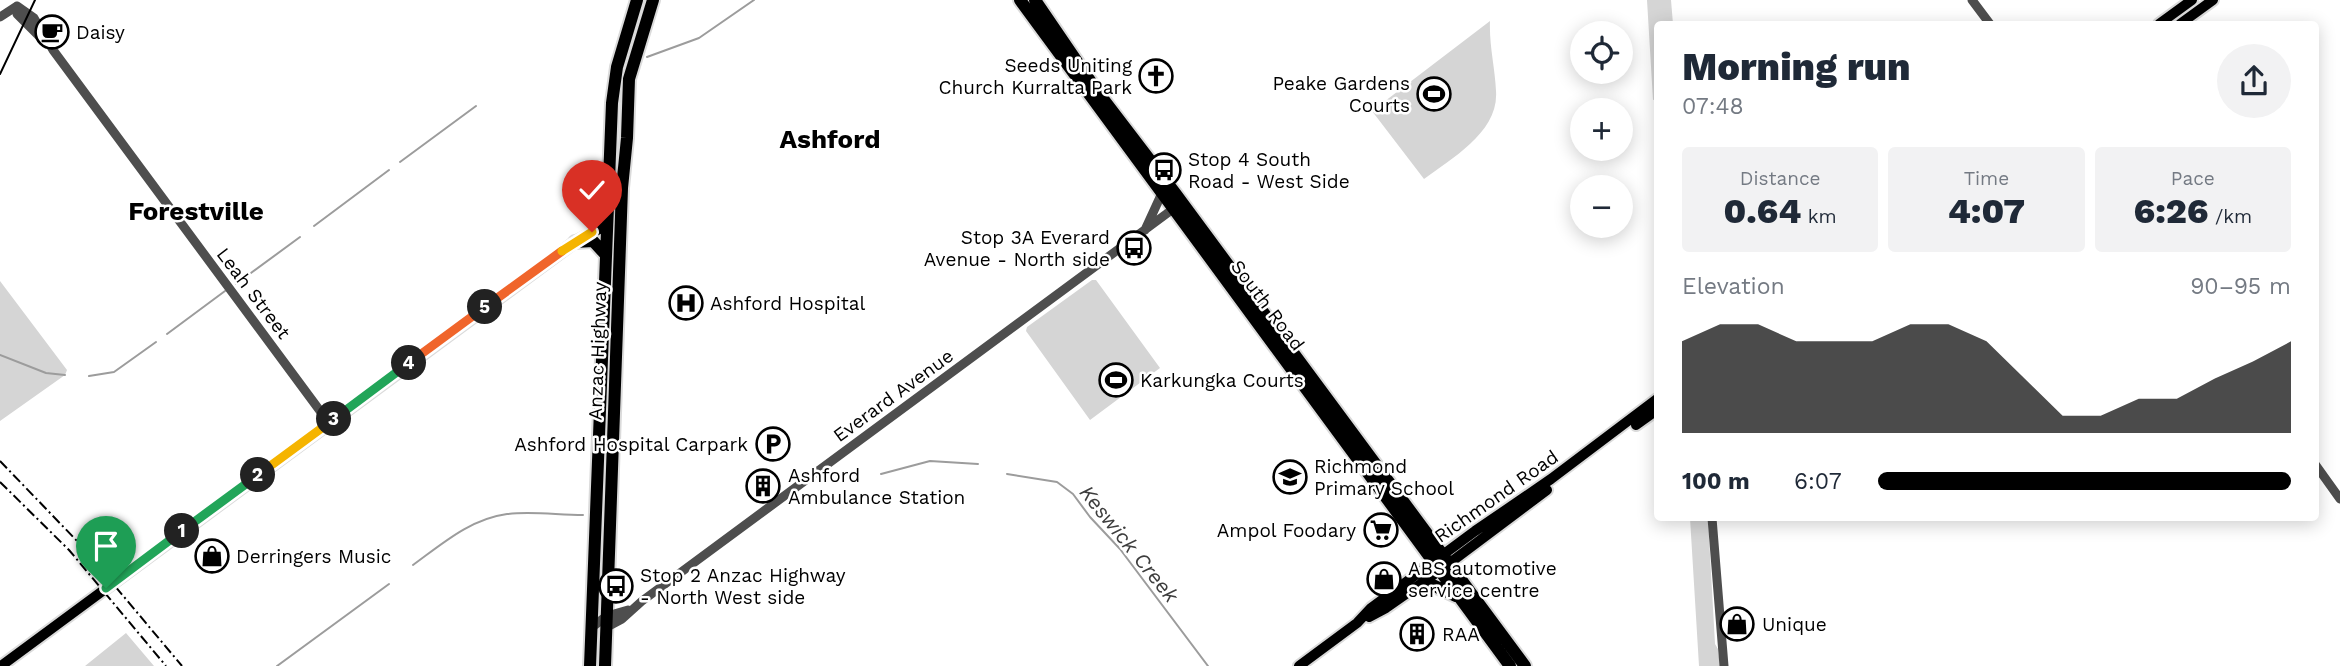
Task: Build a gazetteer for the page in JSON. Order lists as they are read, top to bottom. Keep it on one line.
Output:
{"streets":{"highway":["South Road","Anzac Highway"],"main road":["Richmond Road"],"street":["Leah Street","Everard Avenue"]},"crossings":[["South Road","Everard Avenue"],["South Road","Richmond Road"],["Anzac Highway","Everard Avenue"]],"districts":["Ashford","Forestville"],"water":["Keswick Creek"],"places":{"cafe":["Daisy"],"church":["Seeds Uniting Church Kurralta Park"],"sports":["Peake Gardens Courts","Karkungka Courts"],"bus stop":["Stop 4 South Road - West Side","Stop 3A Everard Avenue - North side","Stop 2 Anzac Highway - North West side"],"hospital":["Ashford Hospital"],"parking":["Ashford Hospital Carpark"],"school or university":["Richmond Primary School"],"building":["Ashford Ambulance Station","RAA"],"supermarket":["Ampol Foodary"],"shop":["Derringers Music","ABS automotive service centre","Unique"]},"page":{"map_buttons":["+","−"],"heading":["Morning run","07:48"],"stats":[["Distance","0.64 km"],["Time","4:07"],["Pace","6:26 /km"]],"chart":["Elevation","90–95 m"],"pins":["5","4","3","2","1"],"list":[{"name":"100 m","note":"6:07"}]}}
